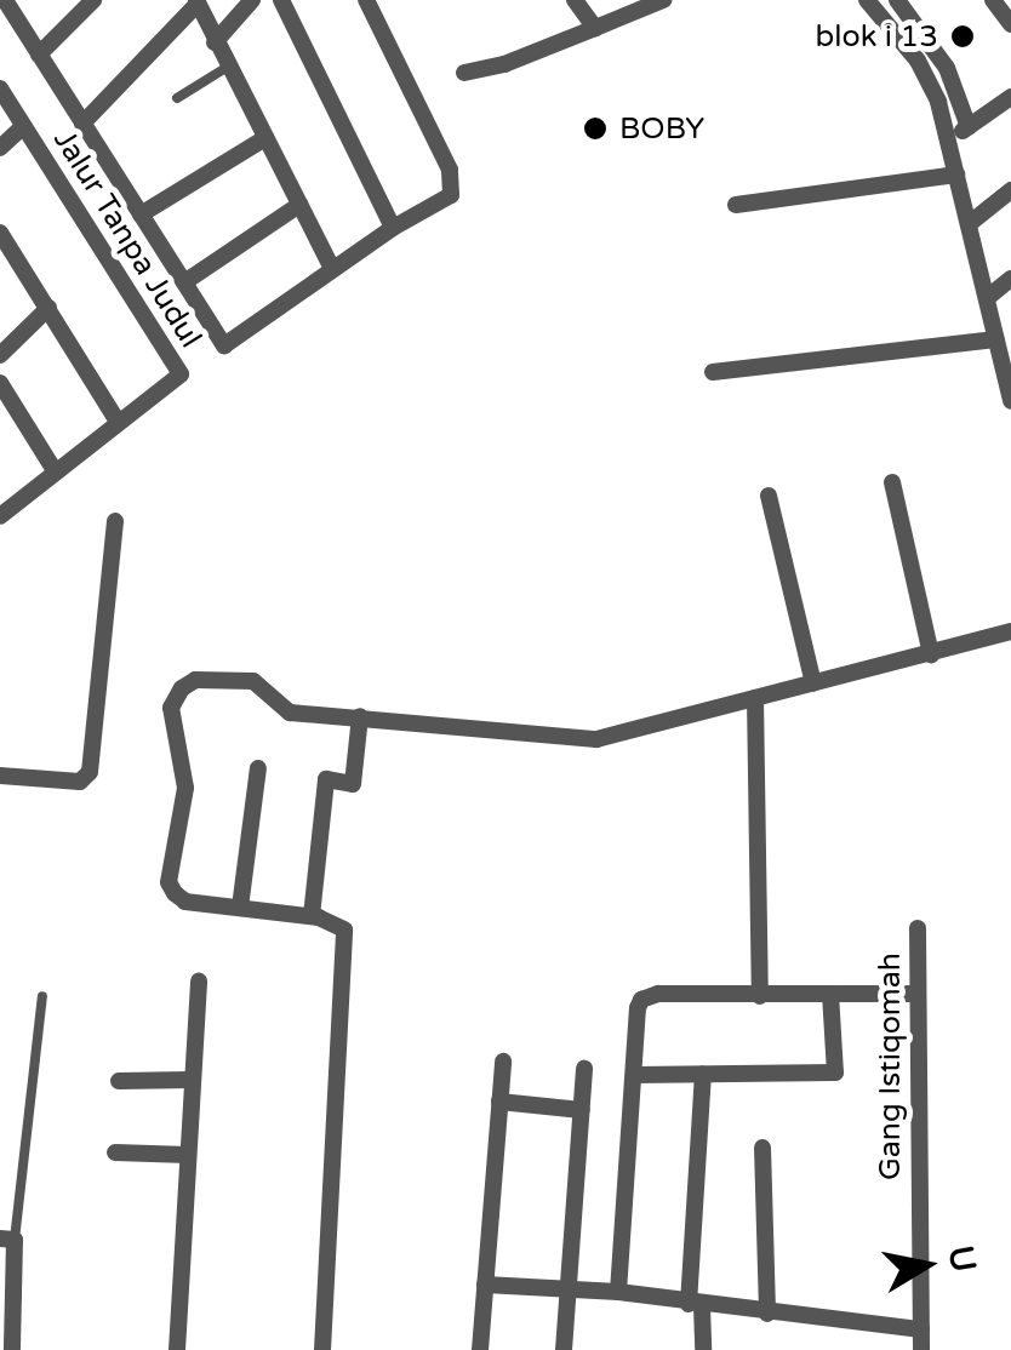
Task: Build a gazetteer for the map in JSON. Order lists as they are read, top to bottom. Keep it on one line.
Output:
{"streets":{"street":["Jalur Tanpa Judul","Gang Istiqomah"]},"places":["blok i 13","BOBY"],"north":"right"}
